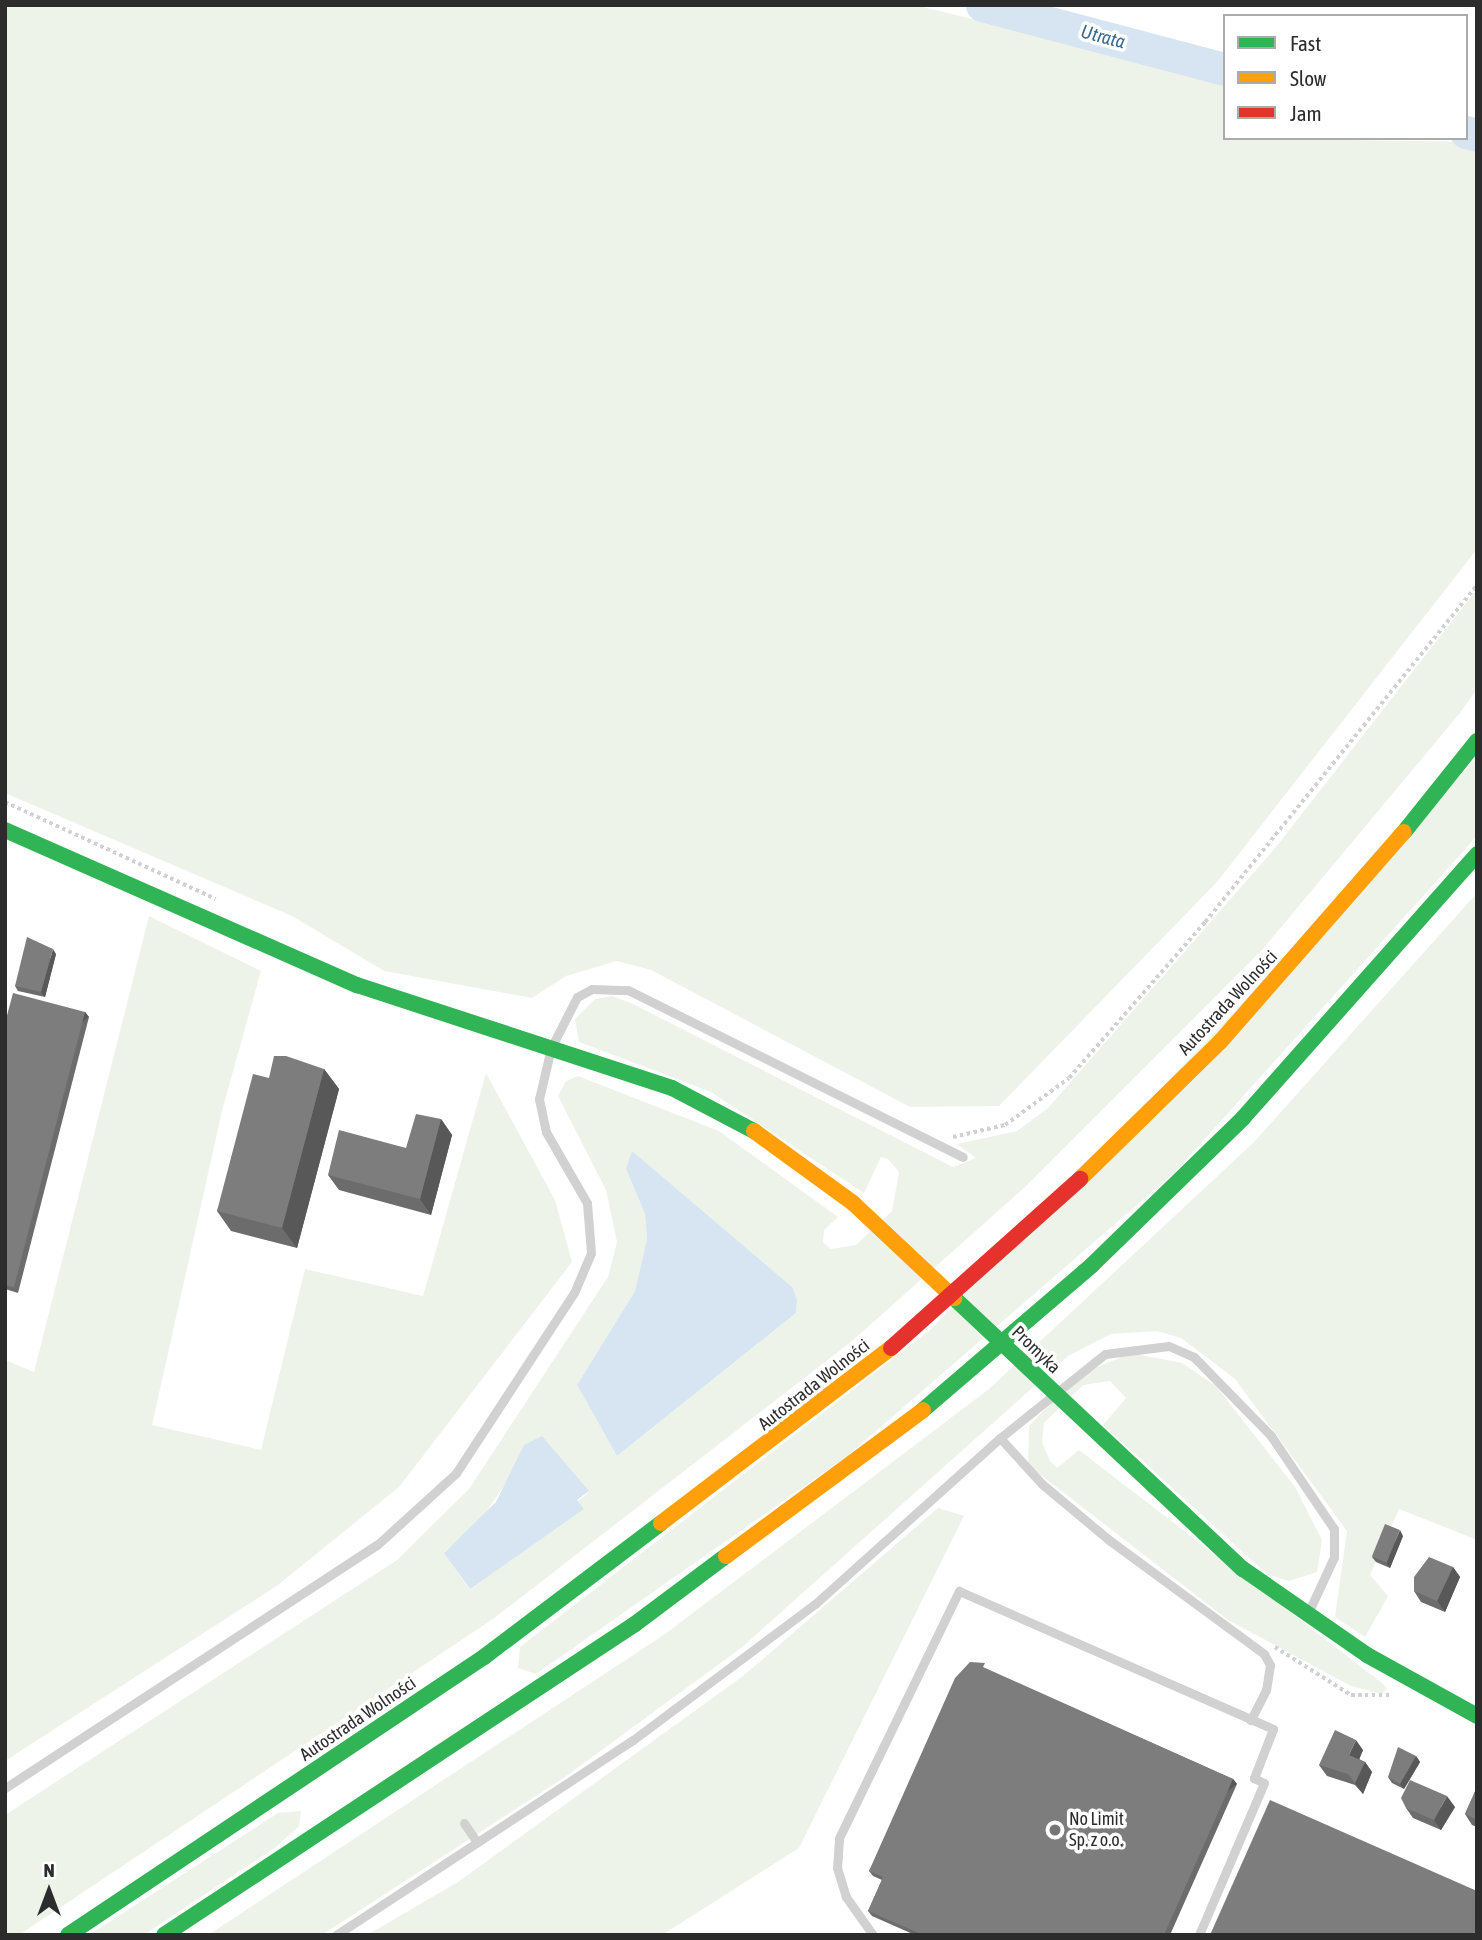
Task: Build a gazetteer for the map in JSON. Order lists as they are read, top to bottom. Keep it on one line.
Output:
{"streets":{"main road":["Autostrada Wolności","Promyka"]},"water":["Utrata"],"places":["No Limit Sp. z o.o."],"legend":["Fast","Slow","Jam"],"north":"top"}
